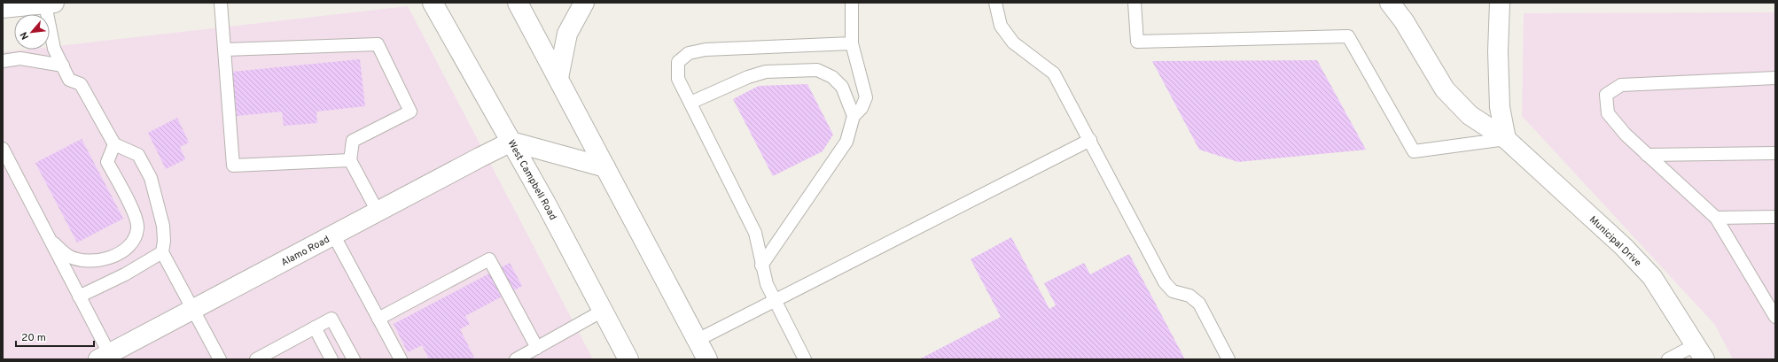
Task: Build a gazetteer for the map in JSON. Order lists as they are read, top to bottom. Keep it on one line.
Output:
{"streets":{"street":["West Campbell Road","Municipal Drive","Alamo Road"]},"crossings":[["West Campbell Road","Alamo Road"]],"scale_bar":"20 m","north":"bottom left"}
